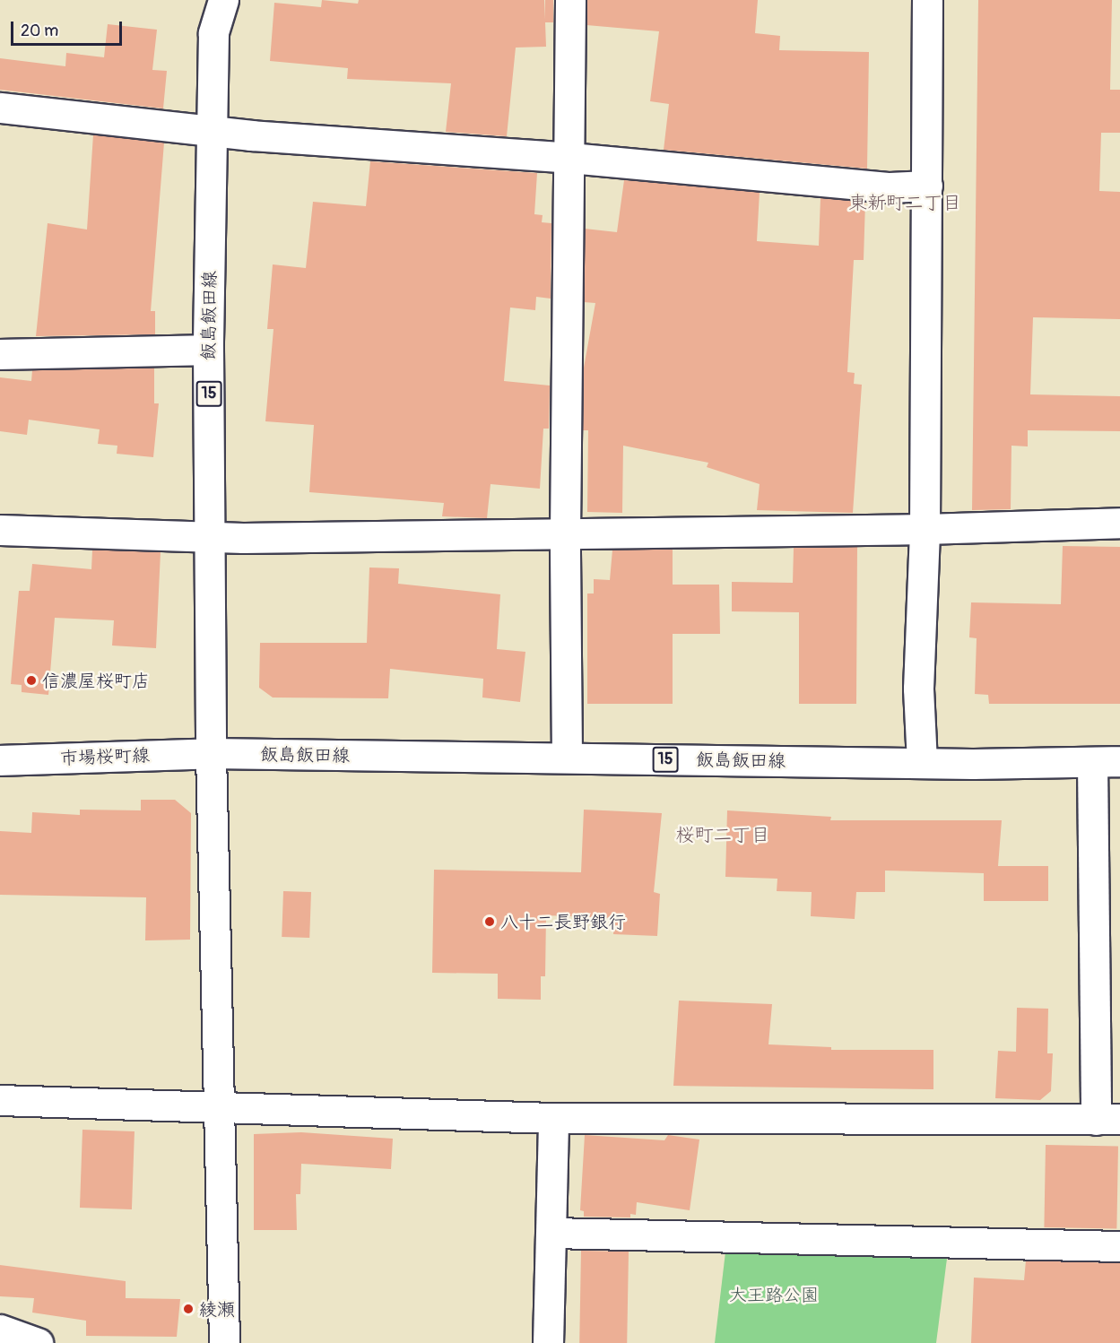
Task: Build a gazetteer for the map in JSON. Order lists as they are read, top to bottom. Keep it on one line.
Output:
{"streets":{"street":["飯島飯田線","15","市場桜町線"]},"crossings":[["飯島飯田線","市場桜町線"]],"districts":["東新町二丁目","桜町二丁目"],"parks":["大王路公園"],"places":["信濃屋桜町店","八十二長野銀行","綾瀬"],"scale_bar":"20 m"}
